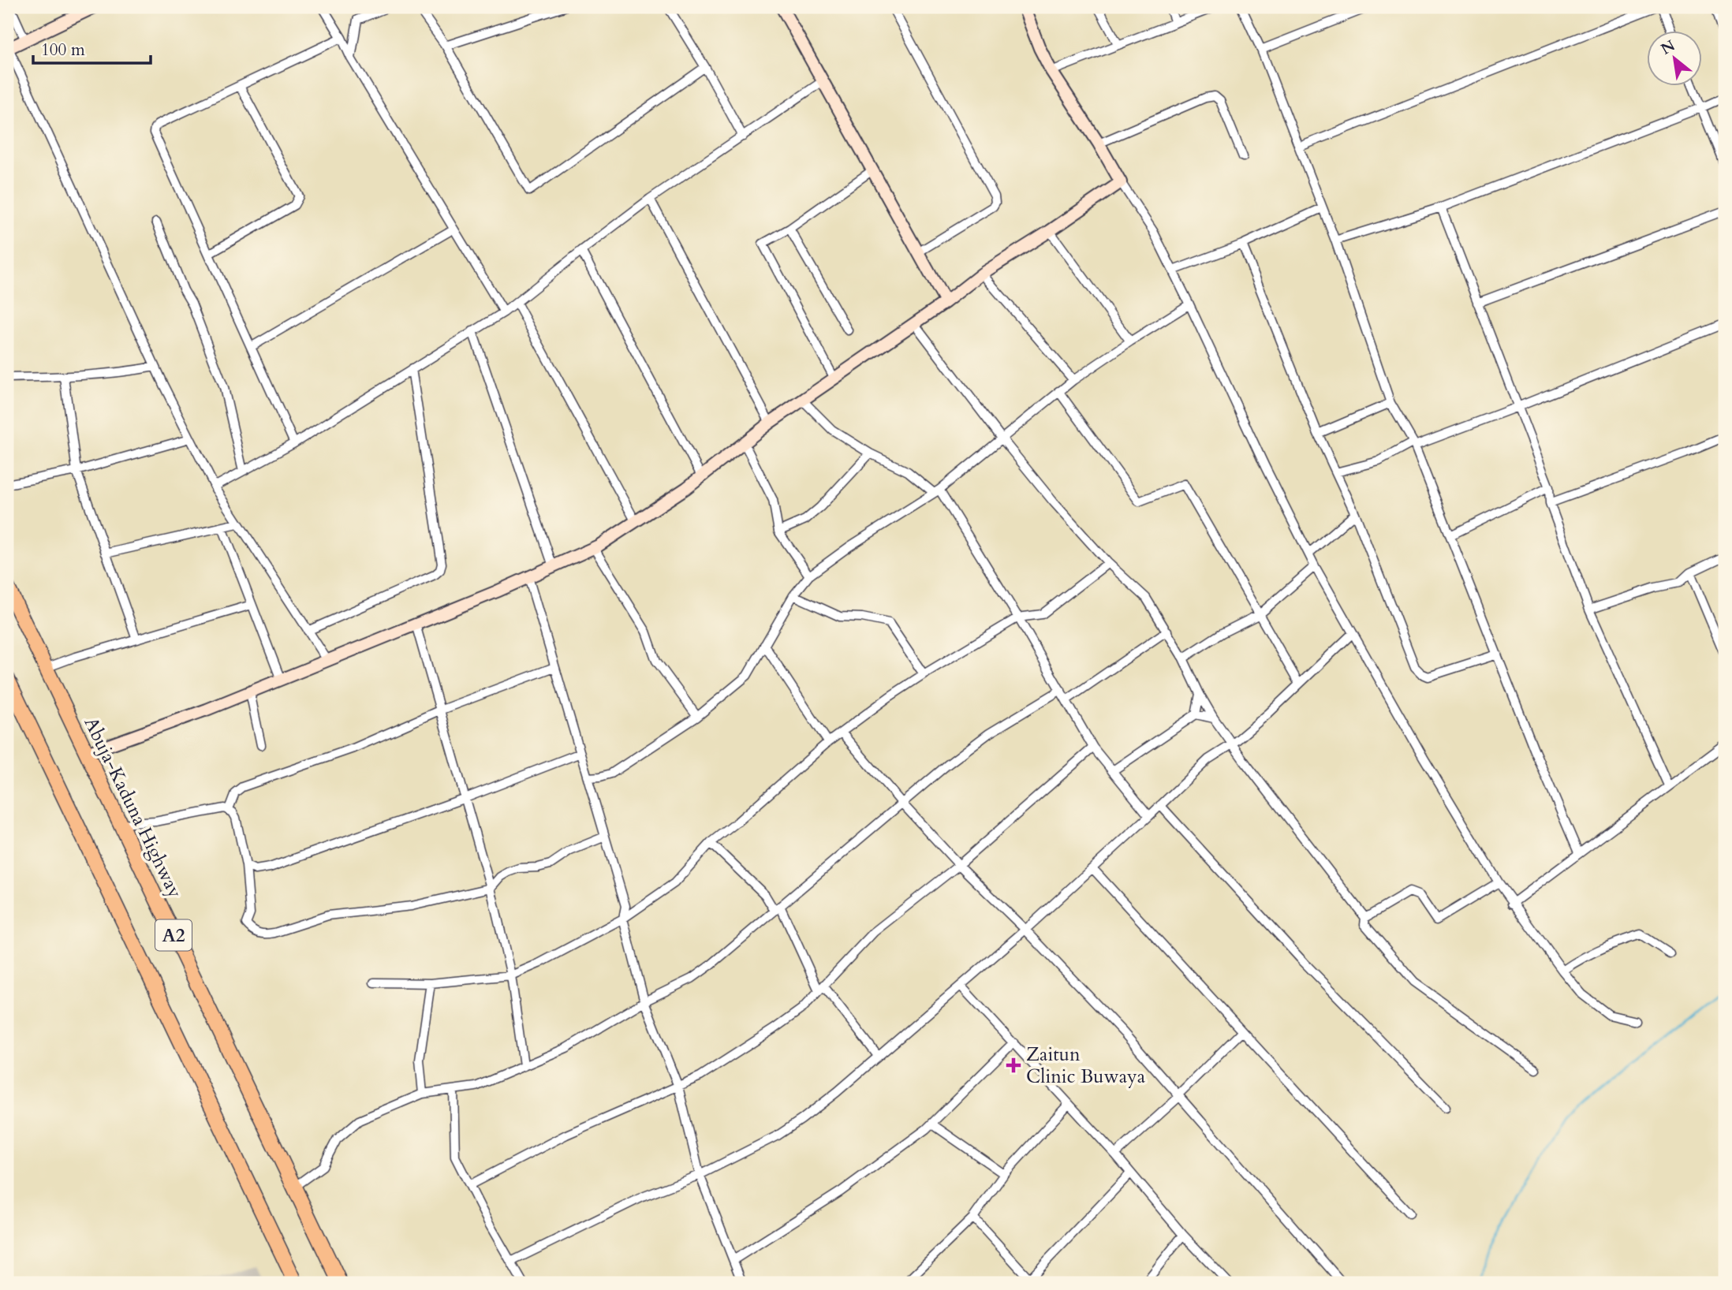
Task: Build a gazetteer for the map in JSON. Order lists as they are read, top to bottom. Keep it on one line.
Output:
{"streets":{"highway":["Abuja-Kaduna Highway","A2"]},"places":{"health":["Zaitun Clinic Buwaya"]},"scale_bar":"100 m","north":"top left"}
